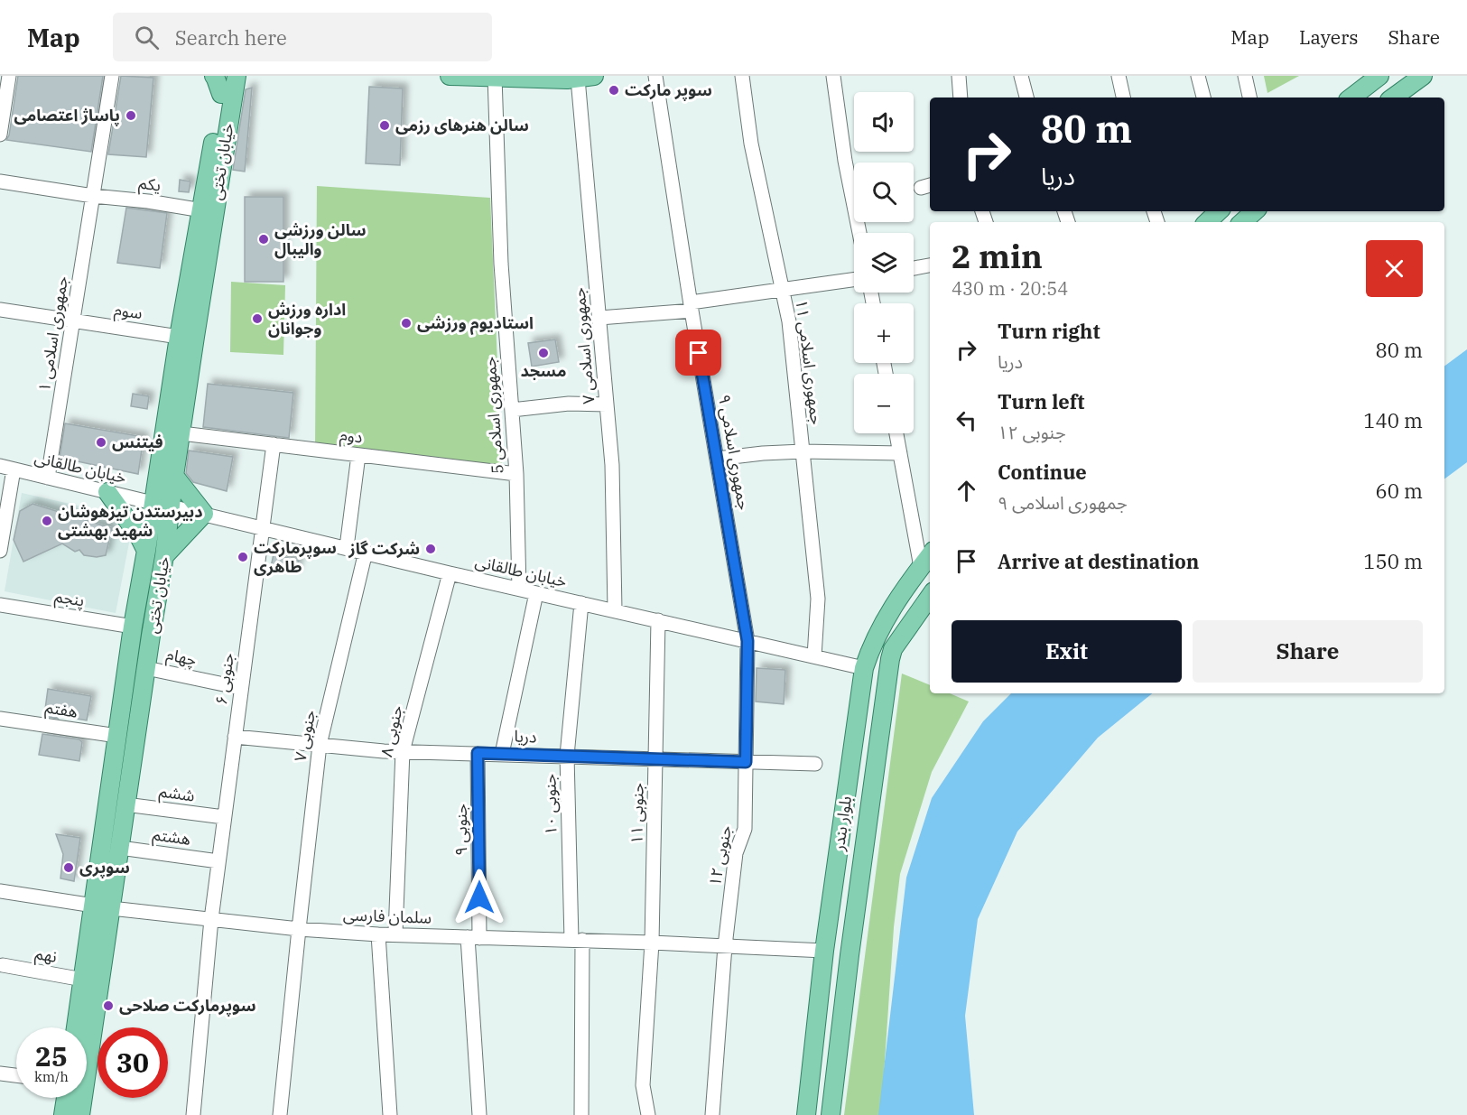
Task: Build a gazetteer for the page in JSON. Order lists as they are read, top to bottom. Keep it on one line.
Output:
{"streets":{"main road":["خیابان تختی","بلوار بندر"],"street":["یکم","سوم","جمهوری اسلامی ۱","جمهوری اسلامی ۷","جمهوری اسلامی ۱۱","جمهوری اسلامی 5","دوم","جمهوری اسلامی ۹","خیابان طالقانی","پنجم","چهام","۶ جنوبی","هفتم","۸ جنوبی","۷ جنوبی","دریا","ششم","۱۰ جنوبی","۱۱ جنوبی","۹ جنوبی","هشتم","۱۲ جنوبی","سلمان فارسی","نهم"]},"crossings":[["خیابان تختی","یکم"],["خیابان تختی","سوم"],["خیابان تختی","دوم"],["خیابان تختی","خیابان طالقانی"],["خیابان تختی","پنجم"],["خیابان تختی","چهام"],["خیابان تختی","هفتم"],["خیابان تختی","ششم"],["خیابان تختی","هشتم"],["خیابان تختی","سلمان فارسی"],["خیابان تختی","نهم"],["یکم","جمهوری اسلامی ۱"],["سوم","جمهوری اسلامی ۱"],["جمهوری اسلامی ۱","خیابان طالقانی"],["جمهوری اسلامی ۷","خیابان طالقانی"],["جمهوری اسلامی ۱۱","خیابان طالقانی"],["جمهوری اسلامی 5","دوم"],["جمهوری اسلامی 5","خیابان طالقانی"],["دوم","۶ جنوبی"],["جمهوری اسلامی ۹","خیابان طالقانی"],["جمهوری اسلامی ۹","۱۲ جنوبی"],["خیابان طالقانی","۶ جنوبی"],["خیابان طالقانی","۸ جنوبی"],["خیابان طالقانی","۷ جنوبی"],["خیابان طالقانی","۱۰ جنوبی"],["خیابان طالقانی","۱۱ جنوبی"],["خیابان طالقانی","بلوار بندر"],["خیابان طالقانی","۱۲ جنوبی"],["چهام","۶ جنوبی"],["۶ جنوبی","دریا"],["۶ جنوبی","ششم"],["۶ جنوبی","هشتم"],["۶ جنوبی","سلمان فارسی"],["۸ جنوبی","دریا"],["۸ جنوبی","سلمان فارسی"],["۷ جنوبی","دریا"],["۷ جنوبی","سلمان فارسی"],["دریا","۱۰ جنوبی"],["دریا","۱۱ جنوبی"],["دریا","۹ جنوبی"],["دریا","۱۲ جنوبی"],["۱۰ جنوبی","سلمان فارسی"],["۱۱ جنوبی","سلمان فارسی"],["بلوار بندر","سلمان فارسی"],["۹ جنوبی","سلمان فارسی"],["۱۲ جنوبی","سلمان فارسی"]],"places":["سوپر مارکت","پاساژ اعتصامی","سالن هنرهای رزمی","سالن ورزشی والیبال","اداره ورزش وجوانان","استادیوم ورزشی","مسجد","فیتنس","دبیرستدن تیزهوشان شهید بهشتی","شرکت گاز","سوپرمارکت طاهری","سوپری","سوپرمارکت صلاحی"],"page":{"header":"Map","search":"Search here","nav":["Map","Layers","Share"],"map_buttons":["+","−"],"turn":["80 m","دریا"],"heading":["2 min","430 m · 20:54"],"list":[{"name":"Turn right","note":"دریا","value":"80 m"},{"name":"Turn left","note":"۱۲ جنوبی","value":"140 m"},{"name":"Continue","note":"جمهوری اسلامی ۹","value":"60 m"},{"name":"Arrive at destination","value":"150 m"}],"buttons":["Exit","Share"],"speed":"25 km/h","limit":"30"}}
